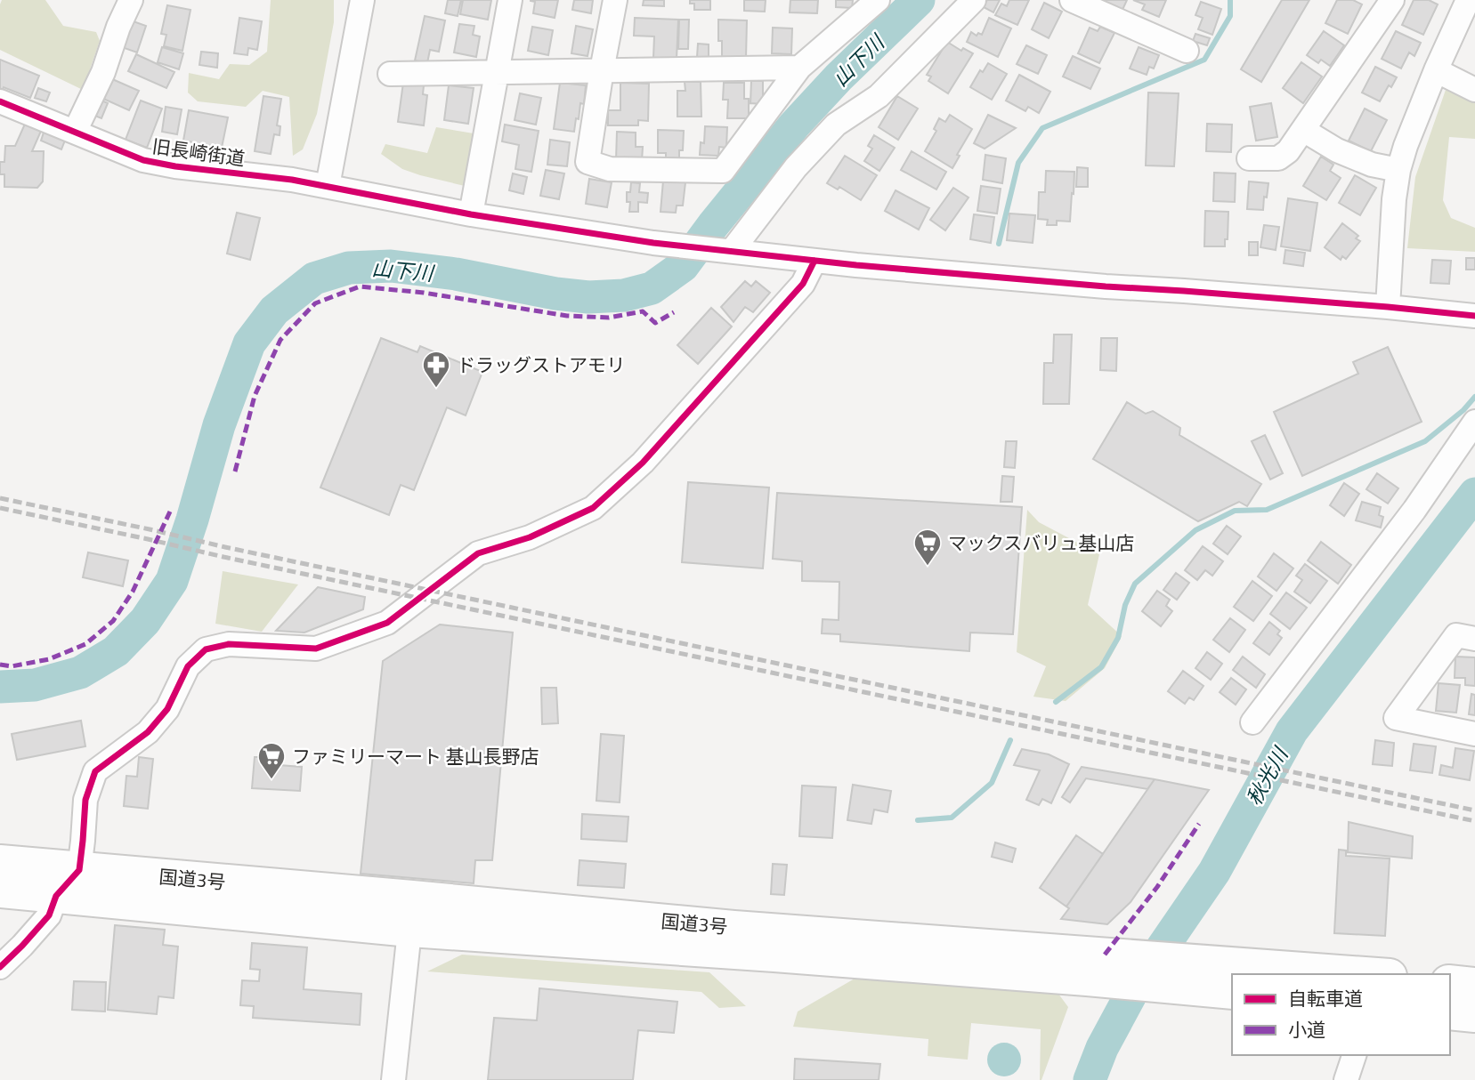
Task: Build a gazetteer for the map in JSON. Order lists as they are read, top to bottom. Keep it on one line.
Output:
{"streets":{"highway":["国道3号"],"street":["旧長崎街道"]},"water":["山下川","秋光川"],"places":{"pharmacy":["ドラッグストアモリ"],"supermarket":["マックスバリュ基山店","ファミリーマート 基山長野店"]},"legend":["自転車道","小道"]}
